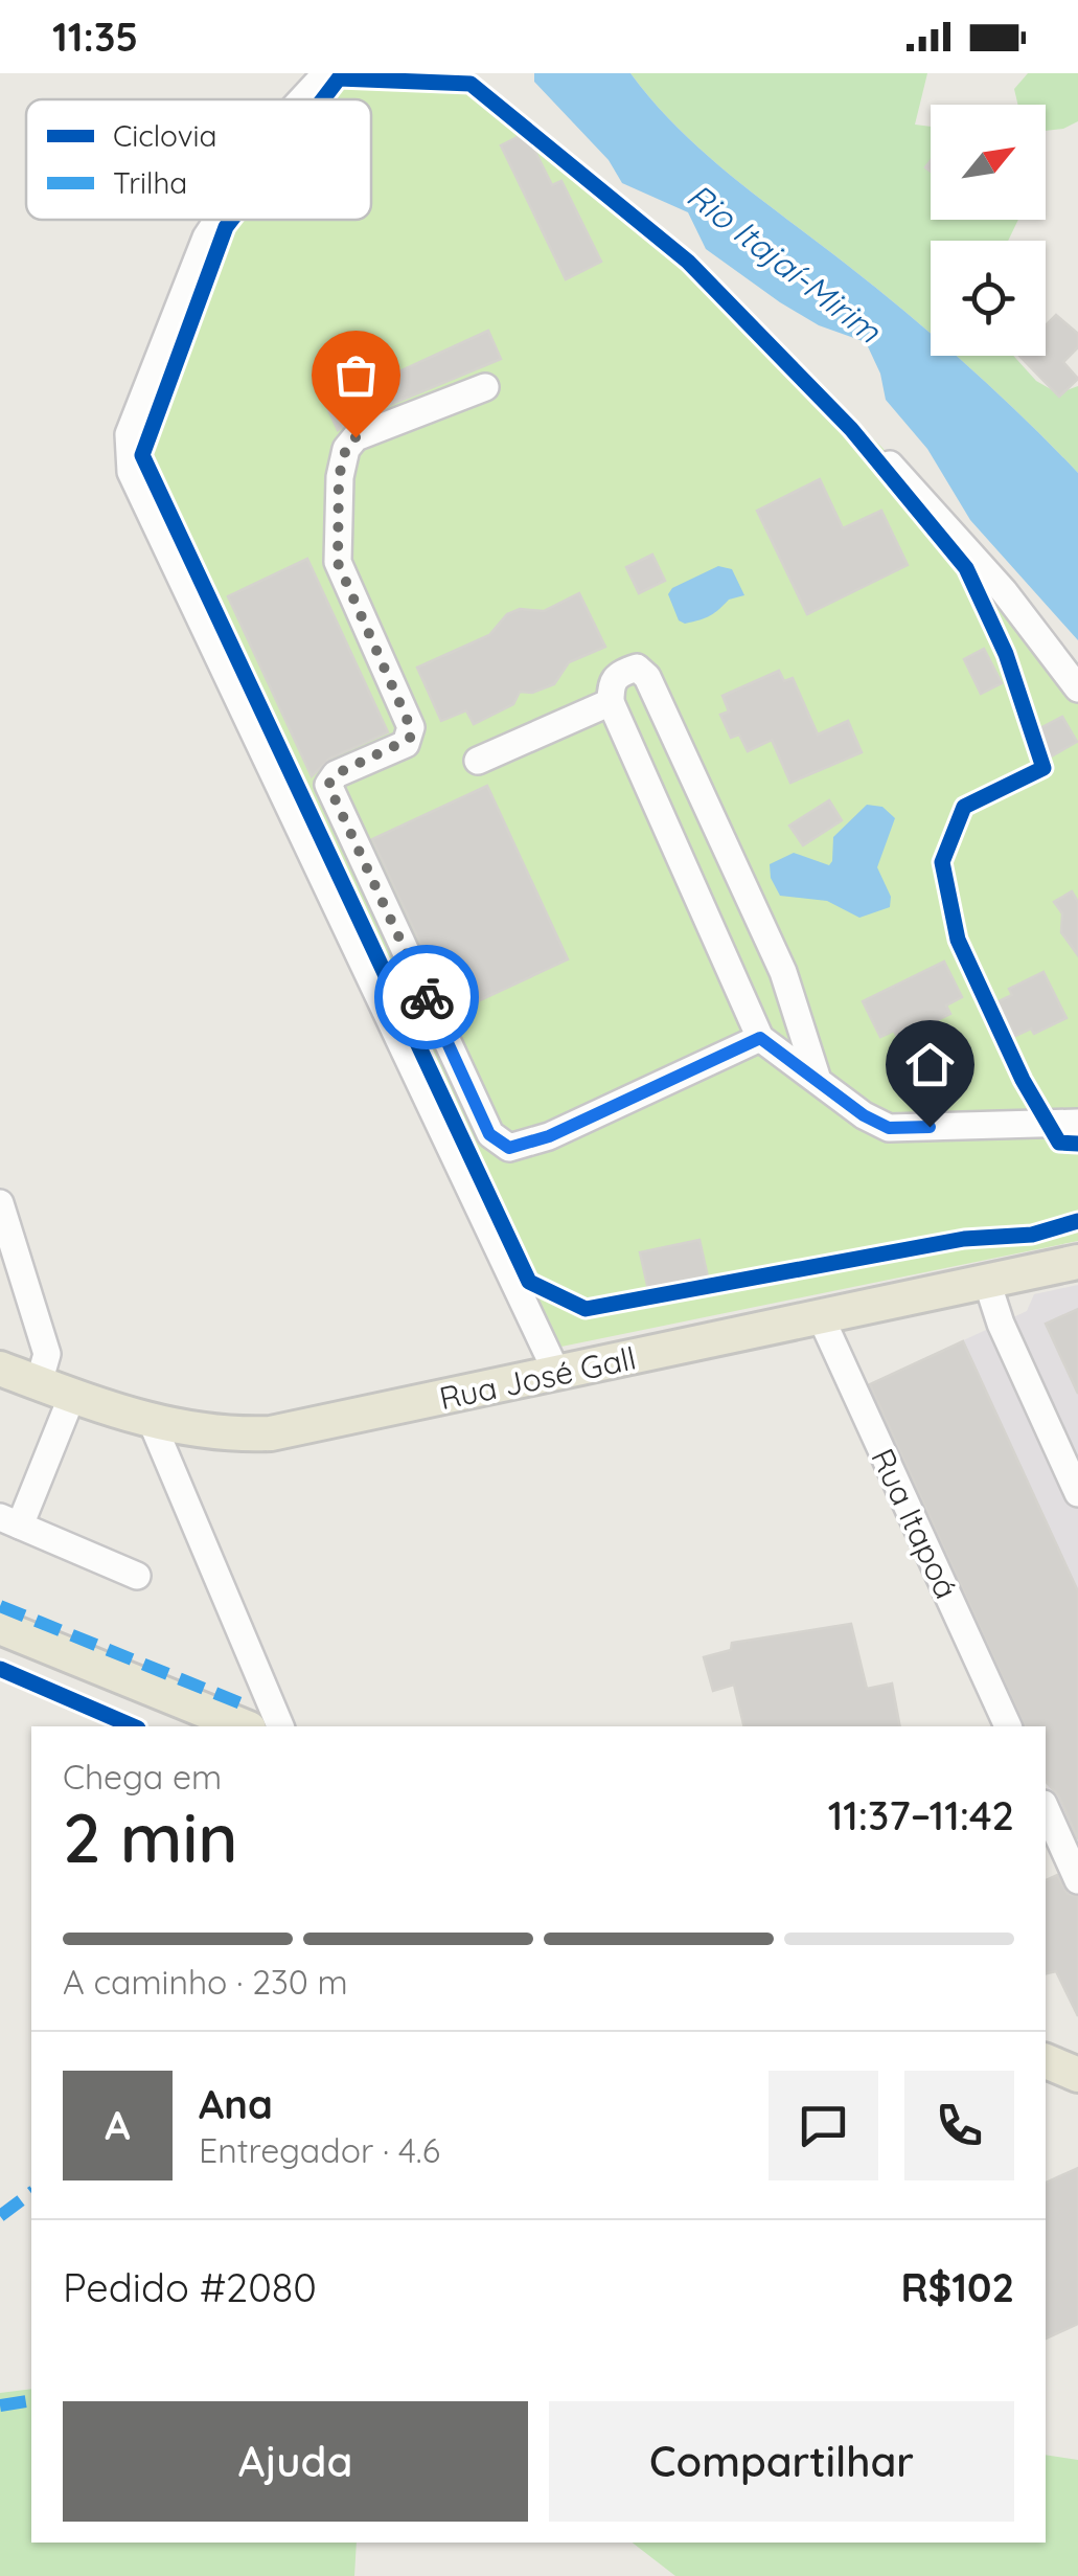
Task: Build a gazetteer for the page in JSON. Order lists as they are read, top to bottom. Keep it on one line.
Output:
{"streets":{"main road":["Rua José Gall"],"street":["Rua Itapoá"]},"crossings":[["Rua José Gall","Rua Itapoá"]],"water":["Rio Itajaí-Mirim"],"legend":["Ciclovia","Trilha"],"north":"top right","page":{"status":"11:35","heading":["2 min","Chega em","11:37–11:42"],"panel":["Ana","Entregador · 4.6","Pedido #2080","R$102"],"bar":"A caminho · 230 m","round":"A","buttons":["Ajuda","Compartilhar"]}}
